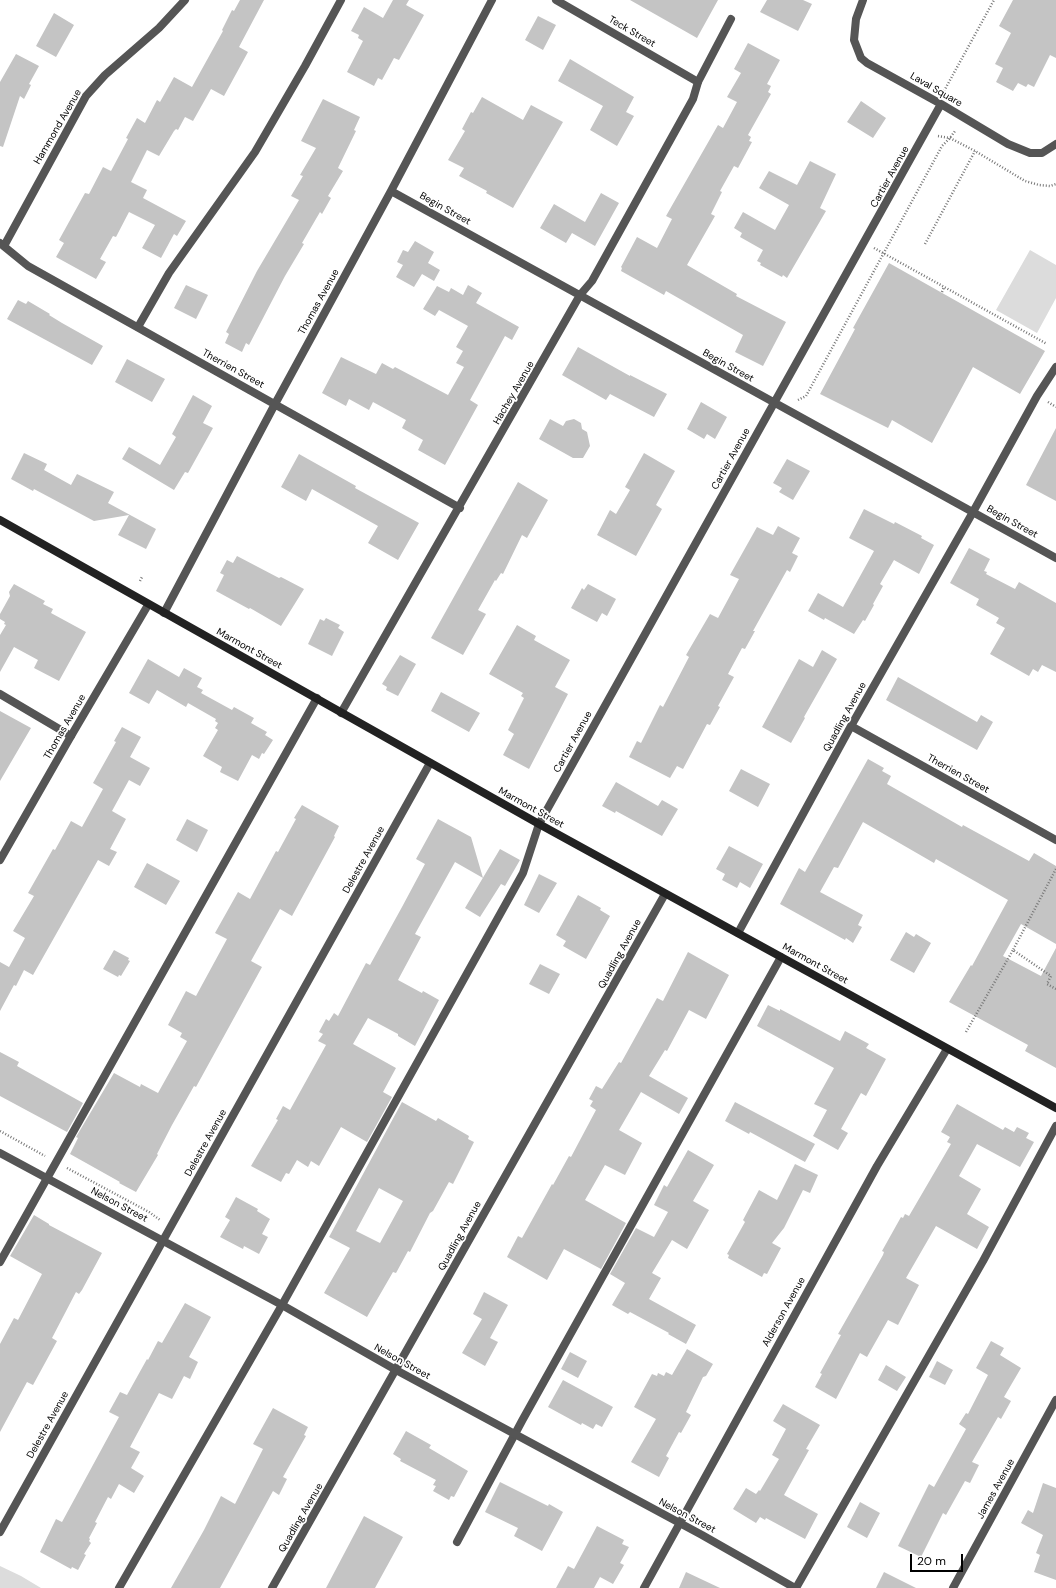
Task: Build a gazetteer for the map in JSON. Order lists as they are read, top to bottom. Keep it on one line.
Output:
{"streets":{"main road":["Marmont Street"],"street":["Teck Street","Laval Square","Hammond Avenue","Cartier Avenue","Begin Street","Thomas Avenue","Therrien Street","Hachey Avenue","Quadling Avenue","Delestre Avenue","Nelson Street","Alderson Avenue","James Avenue"]},"crossings":[["Teck Street","Hachey Avenue"],["Laval Square","Cartier Avenue"],["Hammond Avenue","Therrien Street"],["Cartier Avenue","Begin Street"],["Cartier Avenue","Marmont Street"],["Cartier Avenue","Nelson Street"],["Begin Street","Thomas Avenue"],["Begin Street","Hachey Avenue"],["Begin Street","Quadling Avenue"],["Thomas Avenue","Therrien Street"],["Thomas Avenue","Marmont Street"],["Therrien Street","Hachey Avenue"],["Therrien Street","Quadling Avenue"],["Hachey Avenue","Marmont Street"],["Marmont Street","Quadling Avenue"],["Marmont Street","Delestre Avenue"],["Marmont Street","Alderson Avenue"],["Quadling Avenue","Nelson Street"],["Delestre Avenue","Nelson Street"],["Nelson Street","Alderson Avenue"]],"scale_bar":"20 m"}
